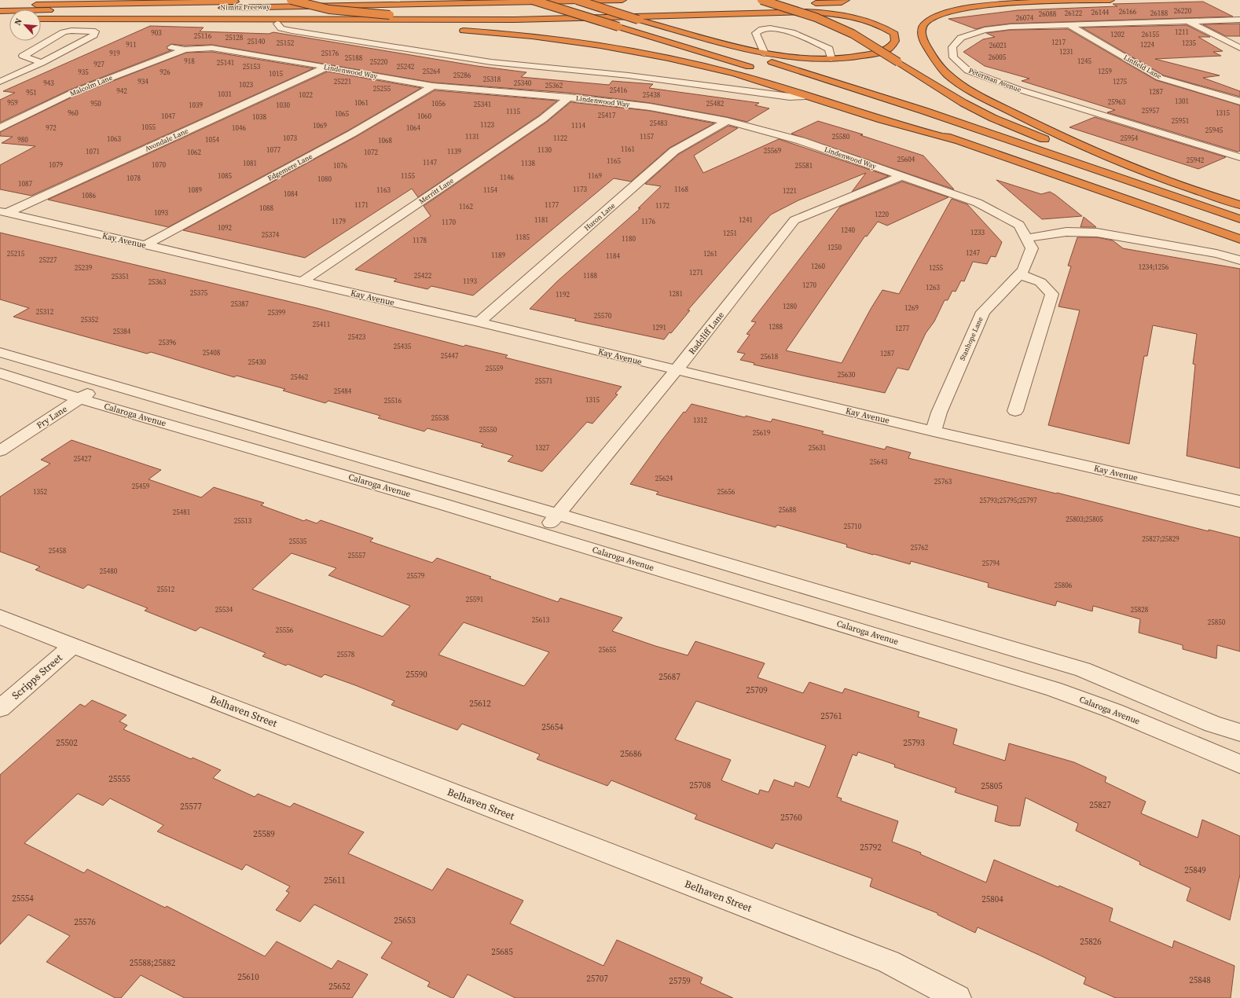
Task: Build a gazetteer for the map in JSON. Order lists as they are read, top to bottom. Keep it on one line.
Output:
{"streets":{"highway":["Nimitz Freeway"],"street":["Linfield Lane","Lindenwood Way","Peterman Avenue","Malcolm Lane","Avondale Lane","Edgemere Lane","Merritt Lane","Huron Lane","Kay Avenue","Radcliff Lane","Stanhope Lane","Calaroga Avenue","Fry Lane","Scripps Street","Belhaven Street"]},"crossings":[["Linfield Lane","Peterman Avenue"],["Lindenwood Way","Malcolm Lane"],["Lindenwood Way","Avondale Lane"],["Lindenwood Way","Edgemere Lane"],["Lindenwood Way","Merritt Lane"],["Lindenwood Way","Huron Lane"],["Lindenwood Way","Radcliff Lane"],["Lindenwood Way","Stanhope Lane"],["Avondale Lane","Kay Avenue"],["Edgemere Lane","Kay Avenue"],["Merritt Lane","Kay Avenue"],["Huron Lane","Kay Avenue"],["Kay Avenue","Radcliff Lane"],["Kay Avenue","Stanhope Lane"],["Radcliff Lane","Calaroga Avenue"],["Calaroga Avenue","Fry Lane"],["Scripps Street","Belhaven Street"]],"house_numbers":["26220","26166","26144","26122","26188","26088","26074","1211","903","1202","26155","25116","25128","25140","1217","25152","1235","911","1224","26021","1231","919","25176","26005","25188","918","1245","25220","25141","927","25153","25242","25264","1259","935","926","1015","25286","25318","934","25221","1275","943","25340","1023","25362","25255","25416","942","1287","951","1031","1022","25438","1301","25963","959","1061","950","1056","25482","25341","1039","1030","25957","1115","960","1315","1065","25417","1047","1060","1038","25951","25483","1123","1069","1114","1055","972","1046","1064","25945","1131","1157","25580","1073","1122","25954","1063","980","1054","1068","1161","1077","1130","25569","1071","1139","1062","1072","25604","25942","1165","1147","1081","1138","1079","1070","1076","25581","1085","1155","1169","1146","1078","1080","1087","1173","1168","1089","1163","1154","1221","1084","1086","1171","1177","1172","1162","1088","1093","1220","1181","1241","1179","1176","1170","1092","1240","1233","1251","25374","1185","1180","1178","1250","1247","25215","1261","1189","1184","25227","1260","1234;1256","25239","1255","1271","25422","1188","25351","1193","25363","1270","1263","25375","1281","1192","25387","1280","1269","25312","25399","25570","25352","25411","1288","1291","1277","25384","25423","25396","25435","25408","1287","25447","25618","25430","25559","25630","25462","25571","25484","1315","25516","25538","1312","25550","25619","1327","25631","25427","25643","25624","25763","25459","1352","25656","25793;25795;25797","25688","25481","25803;25805","25513","25710","25827;25829","25535","25762","25458","25557","25794","25480","25579","25806","25512","25591","25534","25828","25613","25850","25556","25655","25578","25590","25687","25709","25612","25761","25654","25502","25793","25686","25555","25708","25805","25827","25577","25760","25589","25792","25849","25611","25554","25804","25653","25576","25826","25685","25588;25882","25610","25707","25848","25759","25652"],"north":"top left"}
